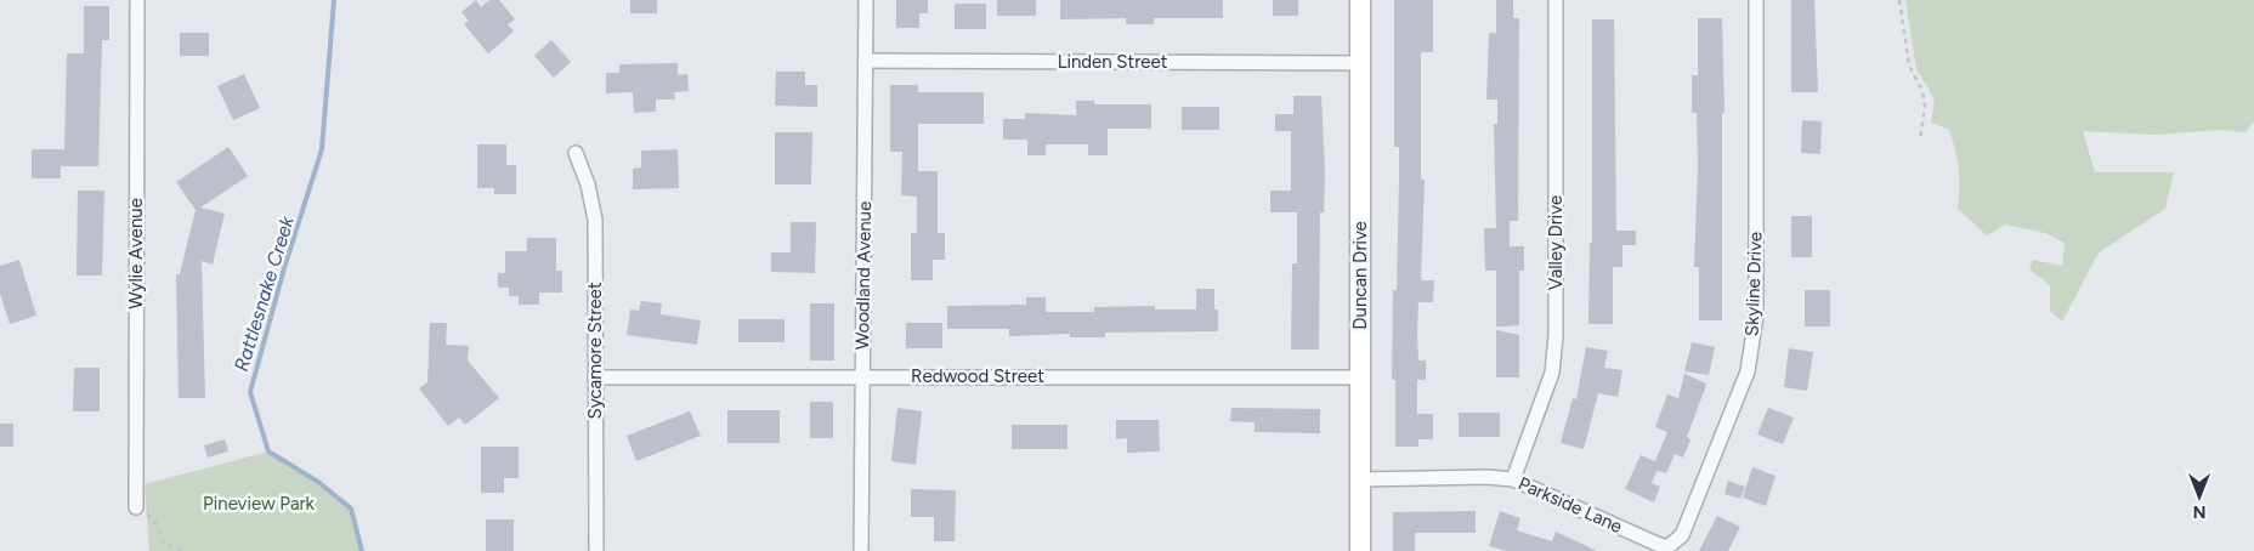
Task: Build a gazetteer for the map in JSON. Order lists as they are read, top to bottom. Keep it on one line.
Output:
{"streets":{"street":["Linden Street","Valley Drive","Wylie Avenue","Woodland Avenue","Duncan Drive","Skyline Drive","Sycamore Street","Redwood Street","Parkside Lane"]},"crossings":[["Linden Street","Woodland Avenue"],["Linden Street","Duncan Drive"],["Valley Drive","Parkside Lane"],["Woodland Avenue","Redwood Street"],["Duncan Drive","Redwood Street"],["Duncan Drive","Parkside Lane"],["Skyline Drive","Parkside Lane"],["Sycamore Street","Redwood Street"]],"water":["Rattlesnake Creek"],"parks":["Pineview Park"],"north":"bottom"}
